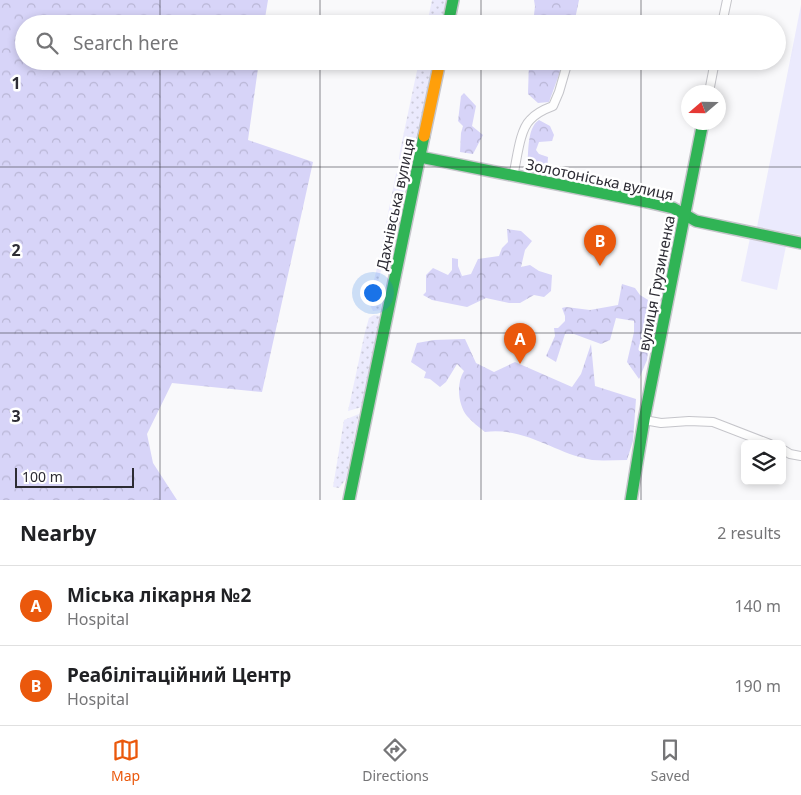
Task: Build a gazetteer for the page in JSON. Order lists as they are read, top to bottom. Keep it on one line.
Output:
{"streets":{"street":["Золотоніська вулиця","Дахнівська вулиця","вулиця Грузиненка"]},"crossings":[["Золотоніська вулиця","Дахнівська вулиця"],["Золотоніська вулиця","вулиця Грузиненка"]],"scale_bar":"100 m","north":"left","page":{"search":"Search here","pins":["B","A"],"scale":"100 m","heading":["Nearby","2 results"],"list":[{"mark":"A","name":"Міська лікарня №2","note":"Hospital","value":"140 m"},{"mark":"B","name":"Реабілітаційний Центр","note":"Hospital","value":"190 m"}],"nav":["Map","Directions","Saved"]},"grid":{"rows":["1","2","3"]}}
